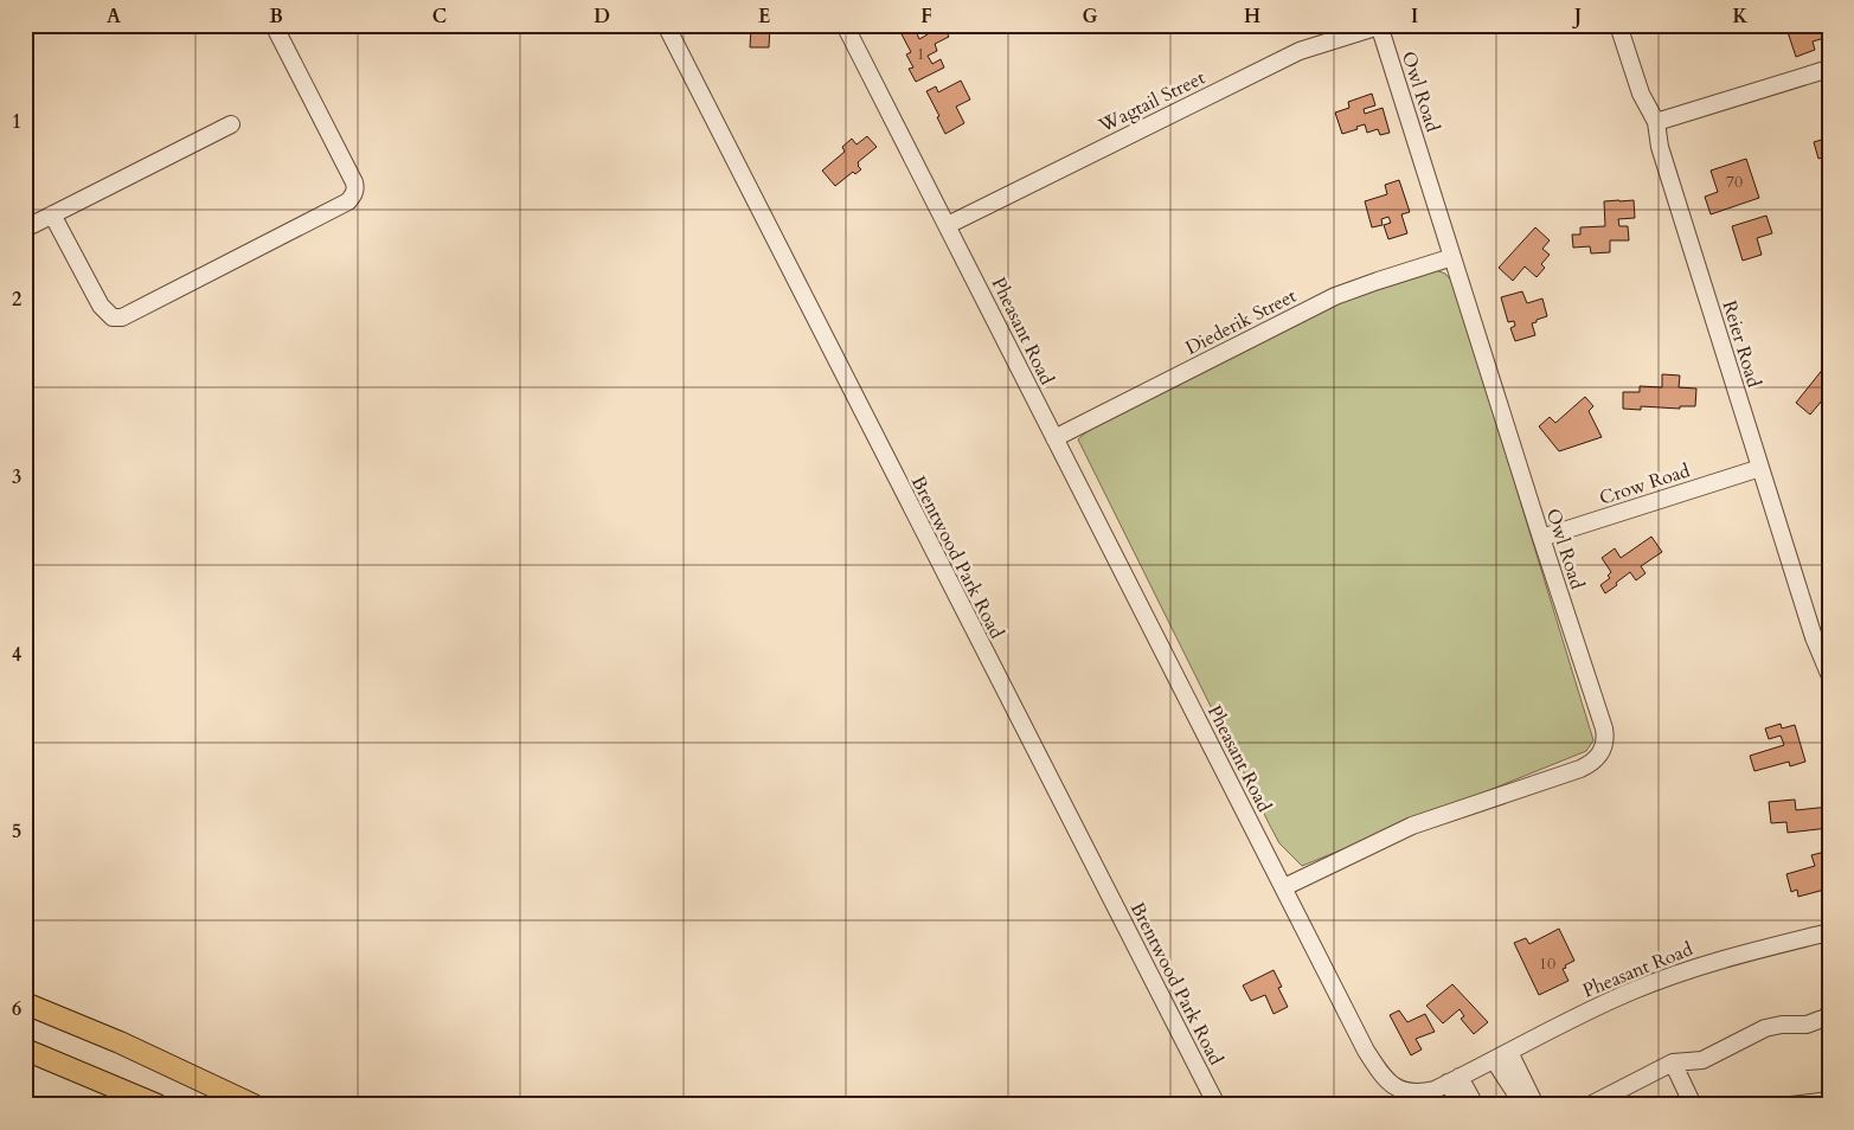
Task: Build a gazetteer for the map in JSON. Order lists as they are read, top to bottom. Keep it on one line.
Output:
{"streets":{"street":["Owl Road","Wagtail Street","Diederik Street","Pheasant Road","Reier Road","Crow Road","Brentwood Park Road"]},"crossings":[["Owl Road","Wagtail Street"],["Owl Road","Diederik Street"],["Owl Road","Pheasant Road"],["Owl Road","Crow Road"],["Wagtail Street","Pheasant Road"],["Diederik Street","Pheasant Road"],["Reier Road","Crow Road"]],"house_numbers":["1","70","10"],"grid":{"columns":["A","B","C","D","E","F","G","H","I","J","K"],"rows":["1","2","3","4","5","6"]}}
